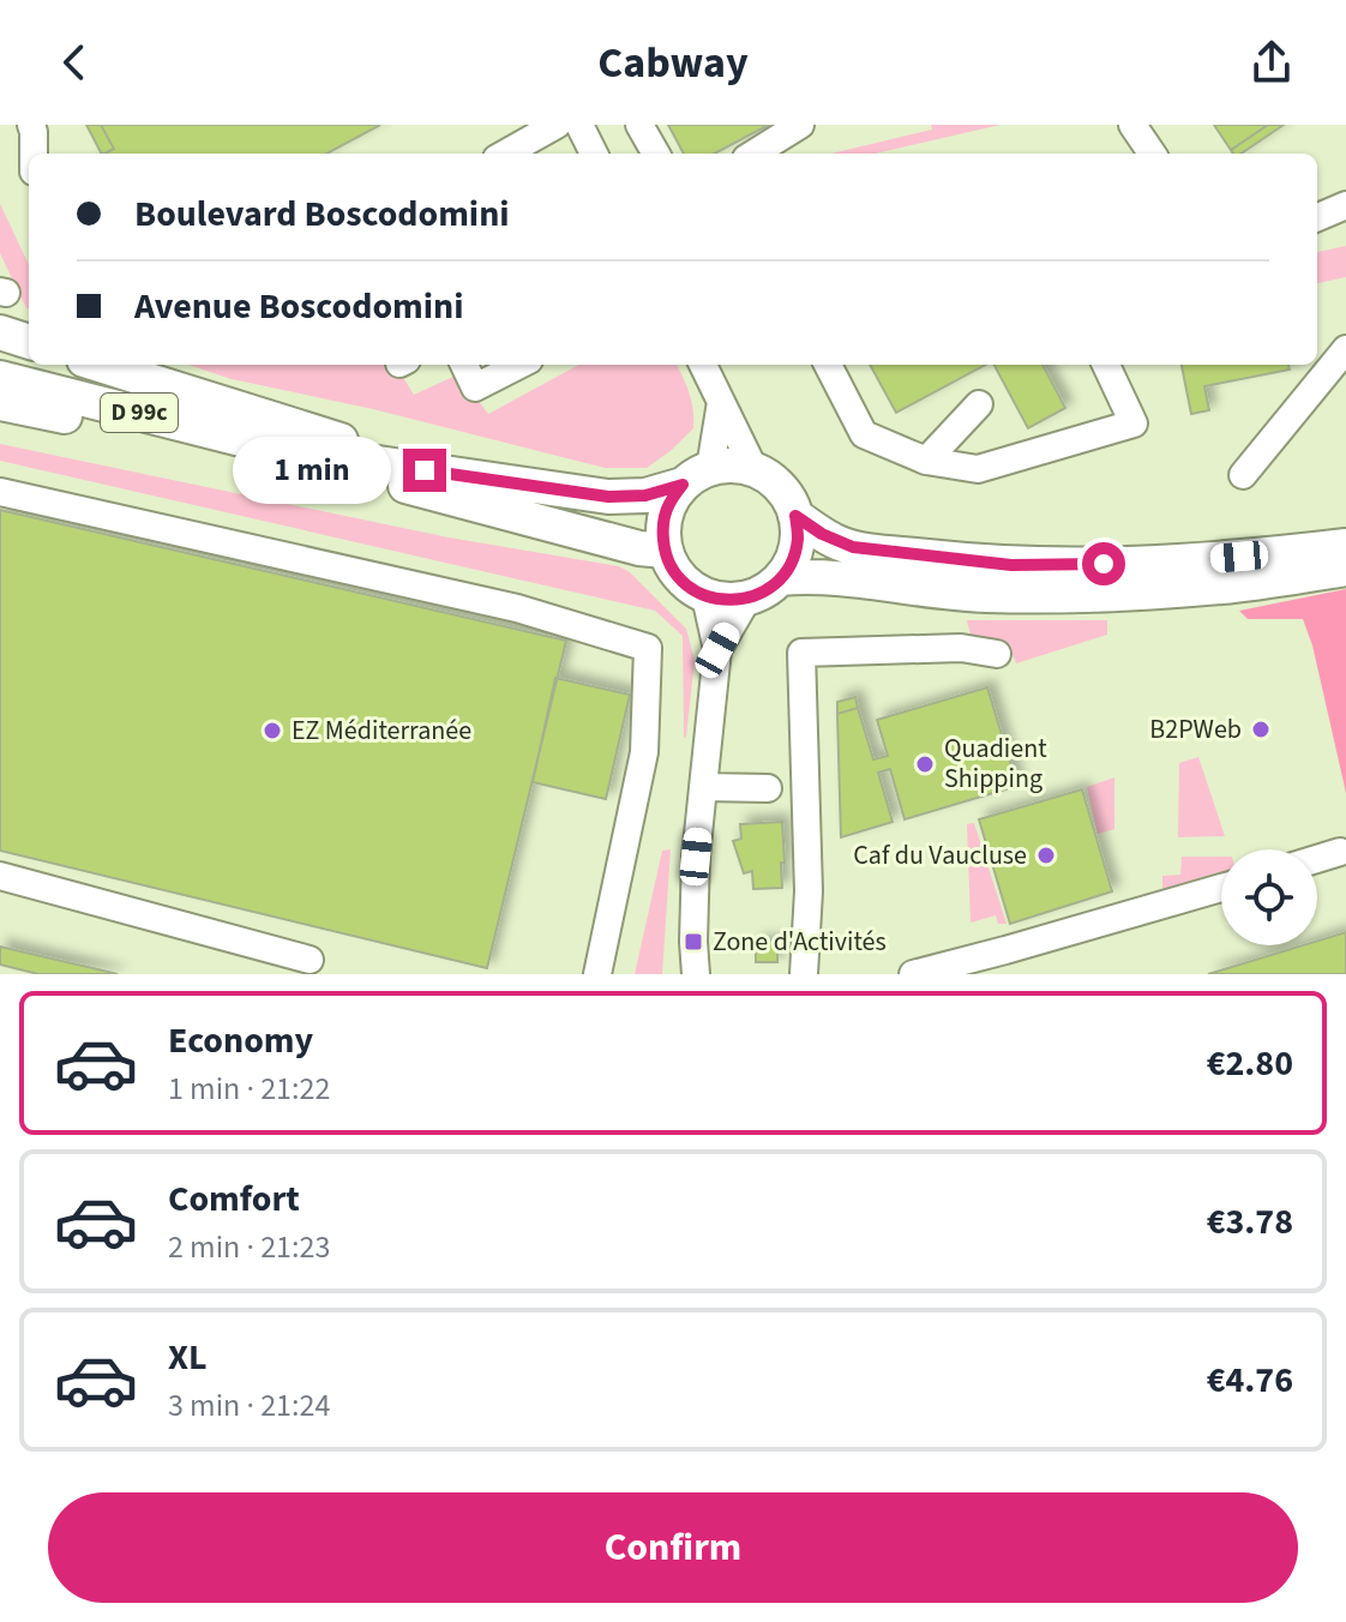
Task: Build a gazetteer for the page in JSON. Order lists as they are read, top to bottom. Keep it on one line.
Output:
{"streets":{"main road":["D 99c"]},"places":{"other":["B2PWeb","EZ Méditerranée","Quadient Shipping","Caf du Vaucluse"],"transit":["Zone d'Activités"]},"page":{"header":"Cabway","banner":["Boulevard Boscodomini","Avenue Boscodomini"],"bubble":"1 min","list":[{"name":"Economy","note":"1 min · 21:22","value":"€2.80"},{"name":"Comfort","note":"2 min · 21:23","value":"€3.78"},{"name":"XL","note":"3 min · 21:24","value":"€4.76"}],"buttons":"Confirm"}}
